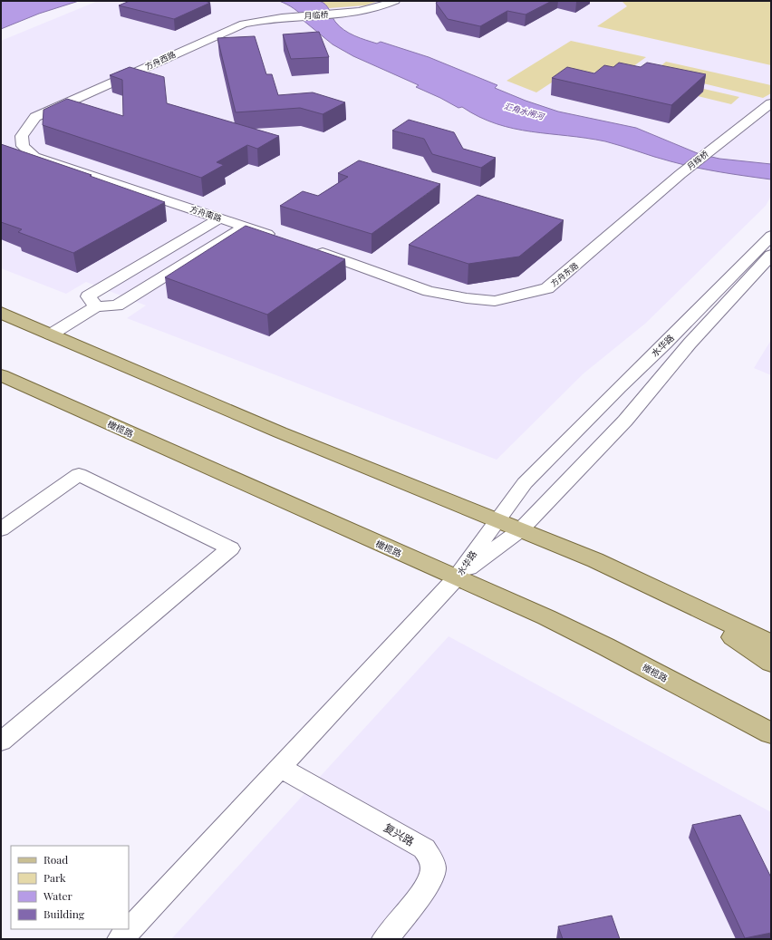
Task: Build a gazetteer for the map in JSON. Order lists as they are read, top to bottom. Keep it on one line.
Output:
{"streets":{"main road":["橄榄路"],"street":["月临桥","方舟西路","月辉桥","方舟南路","方舟东路","水华路","复兴路"]},"crossings":[["月临桥","方舟西路"],["方舟西路","方舟南路"],["月辉桥","方舟东路"],["水华路","橄榄路"]],"water":["汇角水闸河"],"legend":["Road","Park","Water","Building"]}
